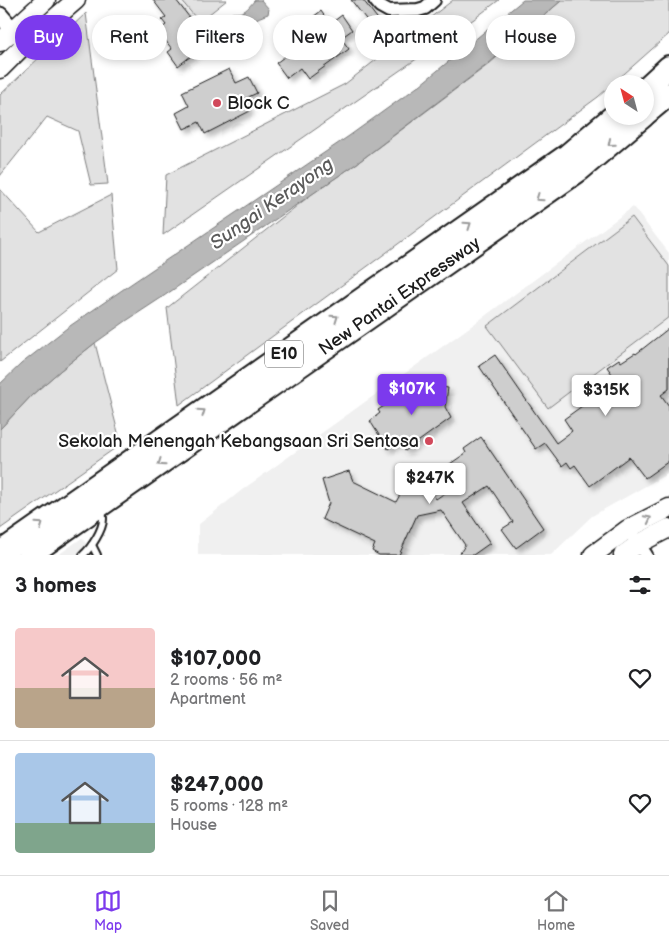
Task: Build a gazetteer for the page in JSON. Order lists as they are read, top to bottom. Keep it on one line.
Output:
{"streets":{"highway":["New Pantai Expressway","E10"]},"water":["Sungai Kerayong"],"places":["Block C","Sekolah Menengah Kebangsaan Sri Sentosa"],"north":"top left","page":{"chip":["Buy","Rent","Filters","New","Apartment","House"],"price":["$107K","$315K","$247K"],"heading":"3 homes","list":[{"name":"$107,000","note":"2 rooms · 56 m² · Apartment"},{"name":"$247,000","note":"5 rooms · 128 m² · House"}],"tabs":["Map","Saved","Home"]}}
